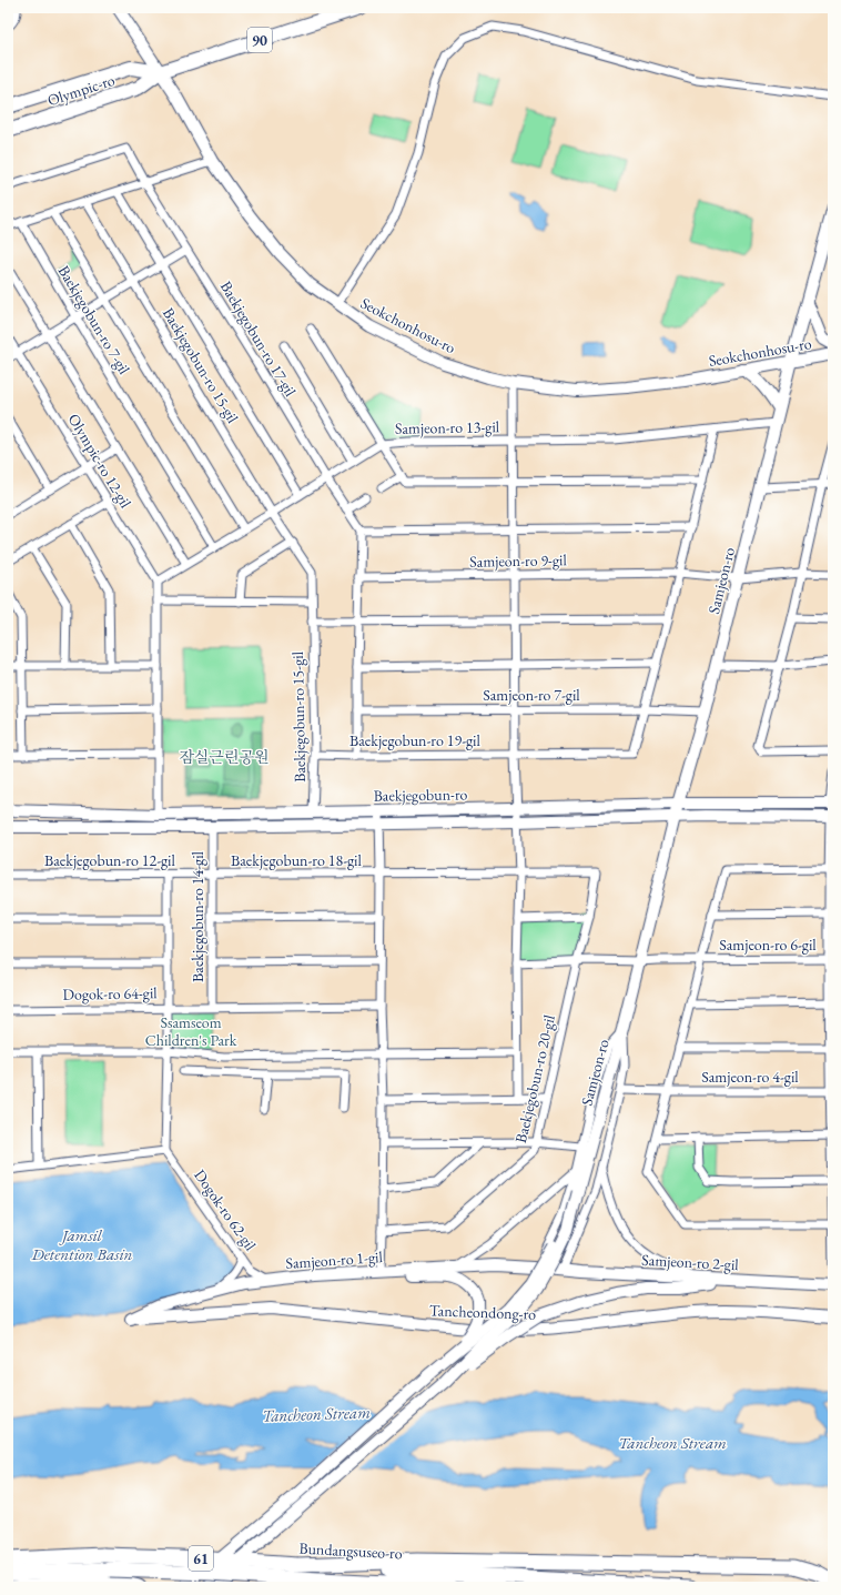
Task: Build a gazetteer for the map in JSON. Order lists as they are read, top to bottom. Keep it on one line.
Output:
{"streets":{"highway":["Bundangsuseo-ro","61"],"main road":["90","Olympic-ro","Seokchonhosu-ro","Samjeon-ro","Baekjegobun-ro","Samjeon-ro 1-gil","Samjeon-ro 2-gil","Tancheondong-ro"],"street":["Baekjegobun-ro 7-gil","Baekjegobun-ro 17-gil","Baekjegobun-ro 15-gil","Samjeon-ro 13-gil","Olympic-ro 12-gil","Samjeon-ro 9-gil","Samjeon-ro 7-gil","Baekjegobun-ro 19-gil","Baekjegobun-ro 12-gil","Baekjegobun-ro 18-gil","Baekjegobun-ro 14-gil","Samjeon-ro 6-gil","Dogok-ro 64-gil","Samjeon-ro 4-gil","Baekjegobun-ro 20-gil","Dogok-ro 62-gil"]},"crossings":[["Olympic-ro","Seokchonhosu-ro"],["Baekjegobun-ro 7-gil","Samjeon-ro 13-gil"],["Seokchonhosu-ro","Samjeon-ro"],["Baekjegobun-ro 17-gil","Samjeon-ro 13-gil"],["Baekjegobun-ro 15-gil","Samjeon-ro 13-gil"],["Baekjegobun-ro 15-gil","Baekjegobun-ro 19-gil"],["Baekjegobun-ro 15-gil","Baekjegobun-ro"],["Samjeon-ro 13-gil","Olympic-ro 12-gil"],["Samjeon-ro 13-gil","Samjeon-ro"],["Samjeon-ro 9-gil","Samjeon-ro"],["Samjeon-ro","Samjeon-ro 7-gil"],["Samjeon-ro","Baekjegobun-ro"],["Samjeon-ro","Samjeon-ro 6-gil"],["Samjeon-ro 7-gil","Baekjegobun-ro 19-gil"],["Baekjegobun-ro","Baekjegobun-ro 18-gil"],["Baekjegobun-ro","Baekjegobun-ro 14-gil"],["Baekjegobun-ro","Baekjegobun-ro 20-gil"],["Baekjegobun-ro 12-gil","Baekjegobun-ro 18-gil"],["Baekjegobun-ro 12-gil","Baekjegobun-ro 14-gil"],["Baekjegobun-ro 18-gil","Baekjegobun-ro 14-gil"],["Baekjegobun-ro 18-gil","Baekjegobun-ro 20-gil"],["Baekjegobun-ro 18-gil","Samjeon-ro 1-gil"],["Baekjegobun-ro 14-gil","Dogok-ro 64-gil"],["Dogok-ro 62-gil","Samjeon-ro 1-gil"],["Samjeon-ro 1-gil","Samjeon-ro 2-gil"],["Samjeon-ro 1-gil","Tancheondong-ro"]],"water":["Jamsil Detention Basin","Tancheon Stream"],"parks":["잠실근린공원","Ssamseom Children's Park"]}
